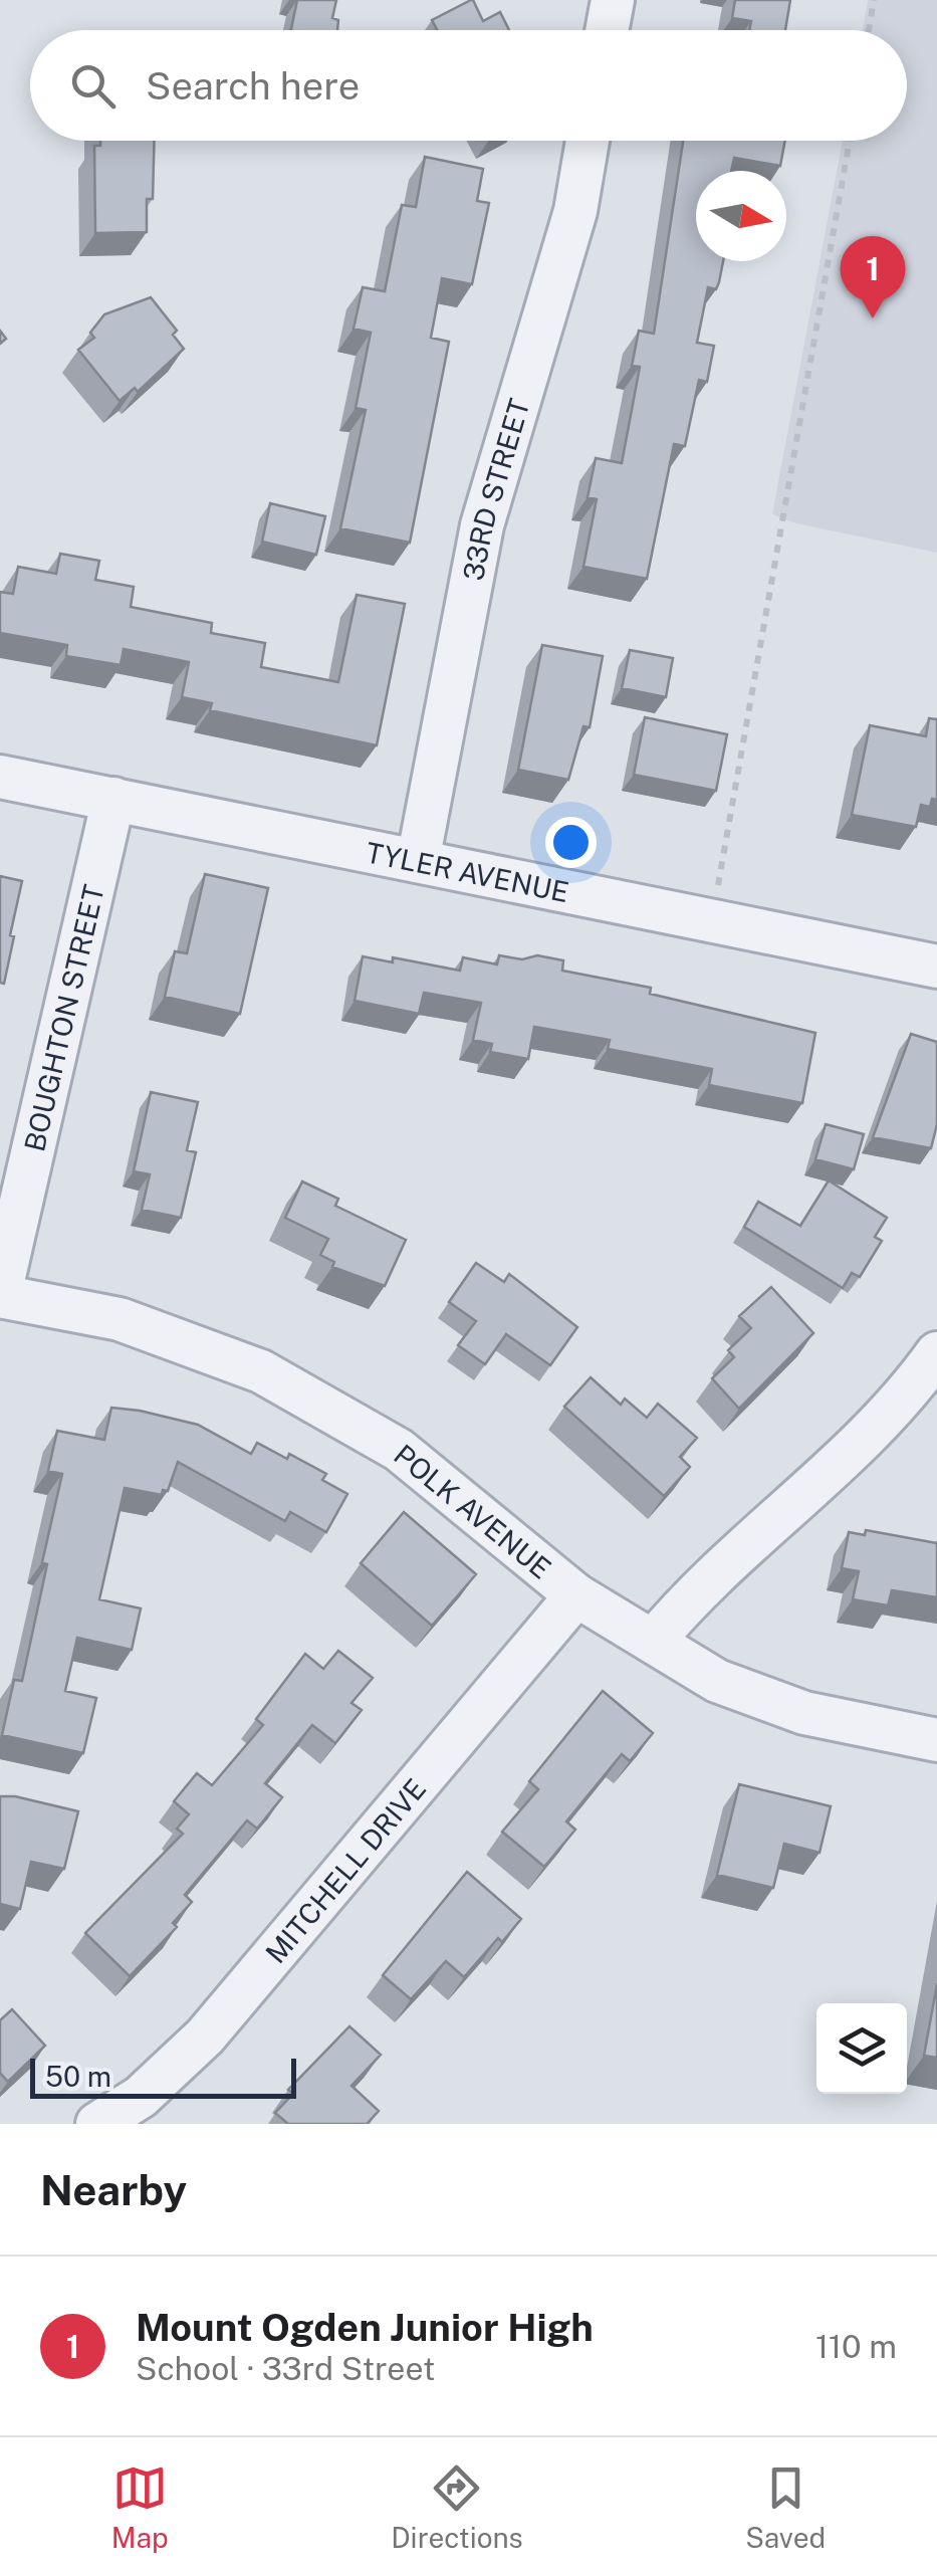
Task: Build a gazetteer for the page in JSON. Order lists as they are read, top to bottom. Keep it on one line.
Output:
{"streets":{"street":["33RD STREET","TYLER AVENUE","BOUGHTON STREET","POLK AVENUE","MITCHELL DRIVE"]},"crossings":[["33RD STREET","TYLER AVENUE"],["TYLER AVENUE","BOUGHTON STREET"],["BOUGHTON STREET","POLK AVENUE"],["POLK AVENUE","MITCHELL DRIVE"]],"scale_bar":"50 m","north":"right","page":{"search":"Search here","pins":"1","scale":"50 m","heading":"Nearby","list":[{"mark":"1","name":"Mount Ogden Junior High","note":"School · 33rd Street","value":"110 m"}],"nav":["Map","Directions","Saved"]}}
